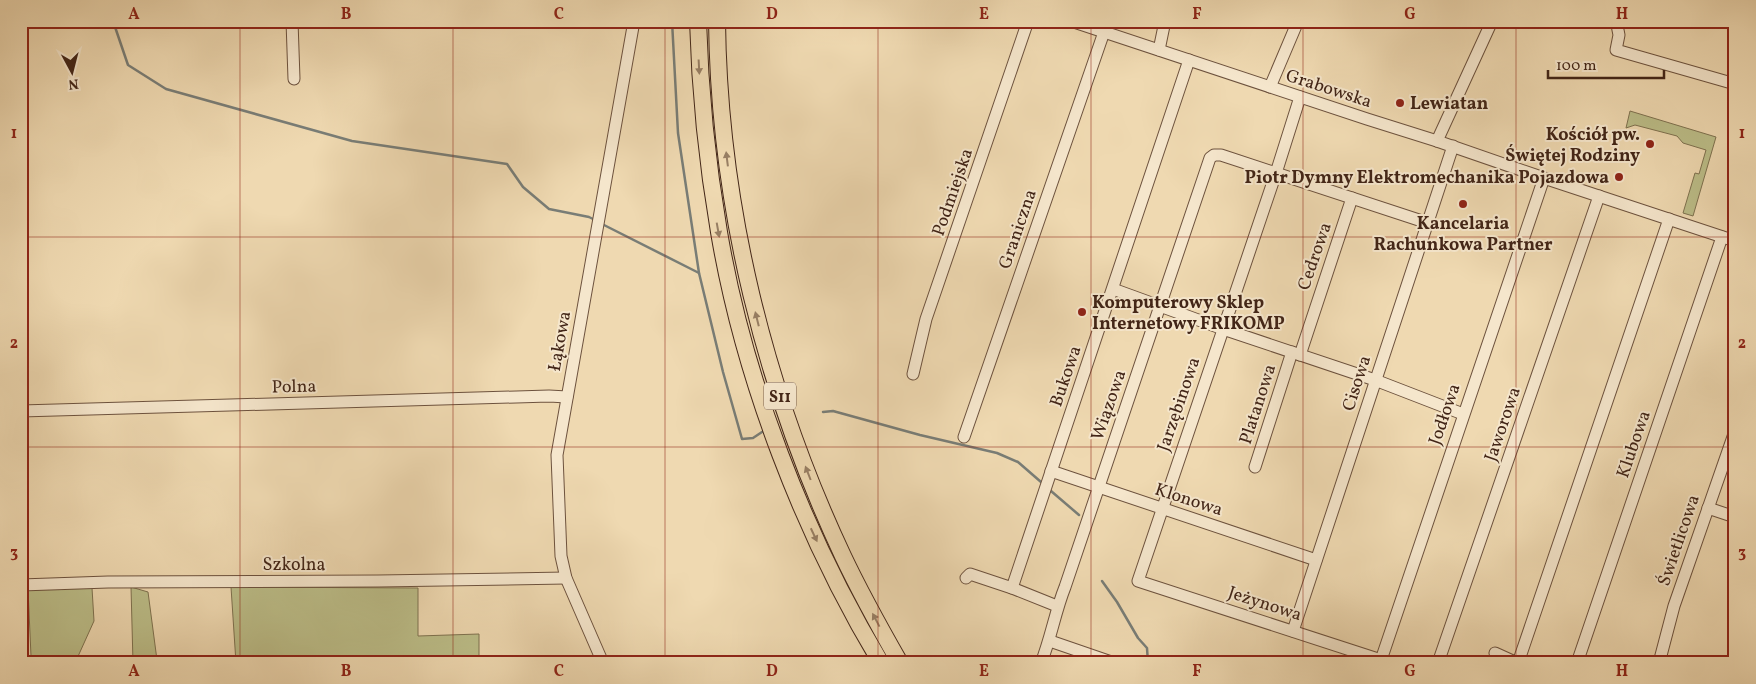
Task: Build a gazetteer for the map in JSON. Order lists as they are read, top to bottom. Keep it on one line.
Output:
{"streets":{"highway":["S11"],"street":["Grabowska","Podmiejska","Graniczna","Cedrowa","Łąkowa","Bukowa","Cisowa","Polna","Jarzębinowa","Platanowa","Wiązowa","Jodłowa","Jaworowa","Klubowa","Klonowa","Świetlicowa","Szkolna","Jeżynowa"]},"crossings":[["Grabowska","Graniczna"],["Grabowska","Bukowa"],["Grabowska","Cisowa"],["Grabowska","Jarzębinowa"],["Grabowska","Jodłowa"],["Grabowska","Jaworowa"],["Grabowska","Klubowa"],["Cedrowa","Platanowa"],["Łąkowa","Polna"],["Łąkowa","Szkolna"],["Bukowa","Klonowa"],["Cisowa","Klonowa"],["Cisowa","Jeżynowa"],["Jarzębinowa","Wiązowa"],["Jarzębinowa","Klonowa"],["Jarzębinowa","Jeżynowa"],["Wiązowa","Klonowa"],["Jodłowa","Jeżynowa"]],"places":["Lewiatan","Kościół pw. Świętej Rodziny","Piotr Dymny Elektromechanika Pojazdowa","Kancelaria Rachunkowa Partner","Komputerowy Sklep Internetowy FRIKOMP"],"scale_bar":"100 m","north":"bottom","grid":{"columns":["A","B","C","D","E","F","G","H"],"rows":["1","2","3"]}}
